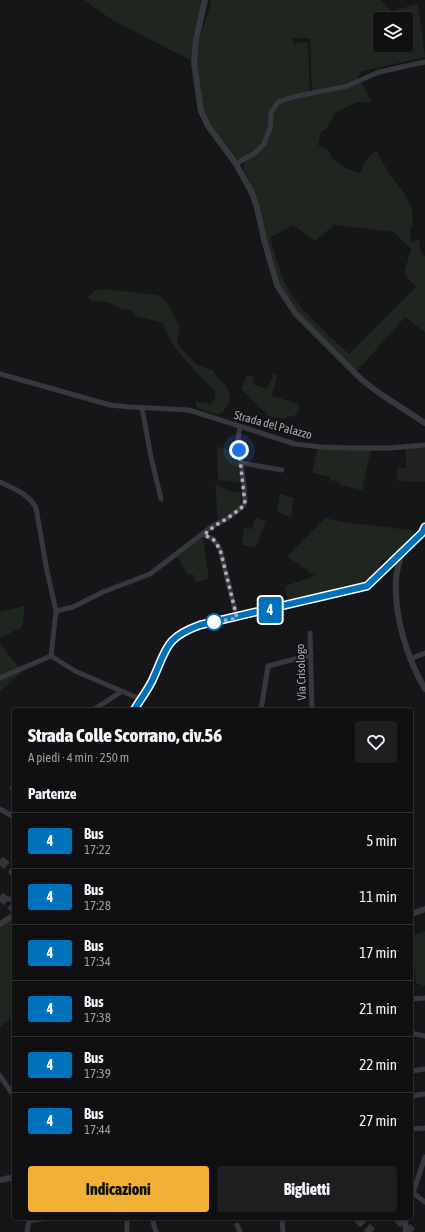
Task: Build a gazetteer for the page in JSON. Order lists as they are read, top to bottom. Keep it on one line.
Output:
{"streets":{"street":["Strada del Palazzo","Via Crisologo"]},"lines":["bus line 4"],"page":{"on_map":"4","heading":[["Strada Colle Scorrano, civ.56","A piedi · 4 min · 250 m"],"Partenze"],"list":[{"mark":"4","name":"Bus","note":"17:22","value":"5 min"},{"mark":"4","name":"Bus","note":"17:28","value":"11 min"},{"mark":"4","name":"Bus","note":"17:34","value":"17 min"},{"mark":"4","name":"Bus","note":"17:38","value":"21 min"},{"mark":"4","name":"Bus","note":"17:39","value":"22 min"},{"mark":"4","name":"Bus","note":"17:44","value":"27 min"}],"buttons":["Indicazioni","Biglietti"]}}
